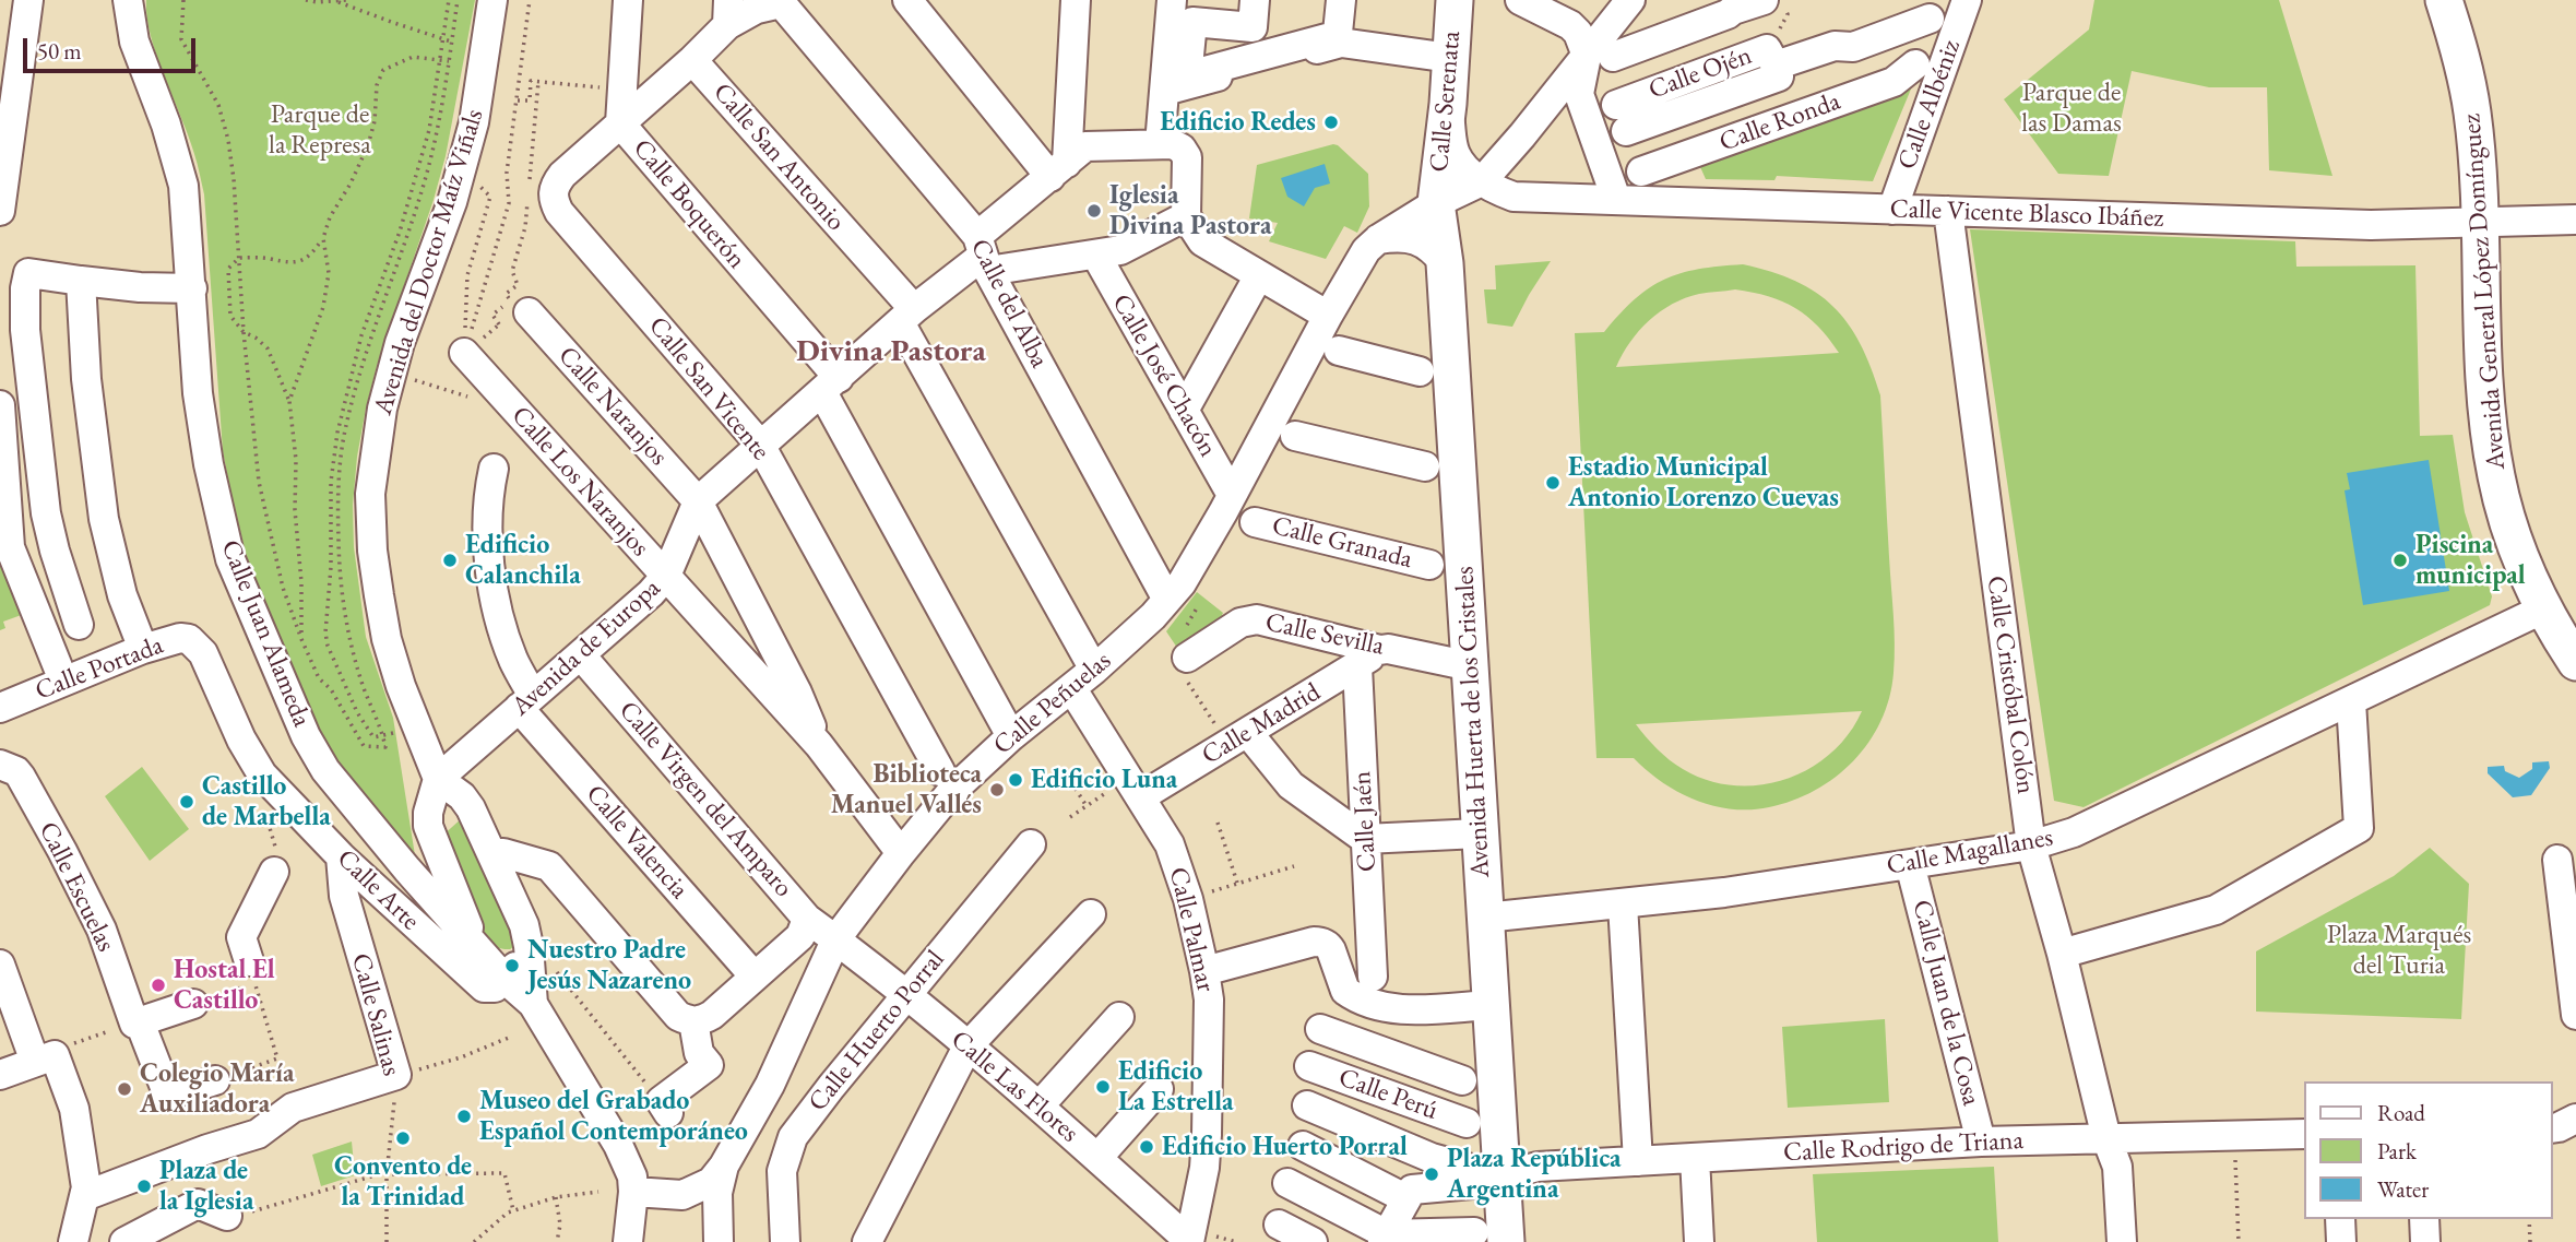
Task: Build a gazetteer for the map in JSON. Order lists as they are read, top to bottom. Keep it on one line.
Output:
{"streets":{"main road":["Calle Serenata","Avenida General López Domínguez","Avenida Huerta de los Cristales"],"street":["Calle Ojén","Calle Albéniz","Calle Ronda","Calle San Antonio","Calle Boquerón","Calle Vicente Blasco Ibáñez","Avenida del Doctor Maíz Viñals","Calle del Alba","Calle José Chacón","Calle San Vicente","Calle Naranjos","Calle Los Naranjos","Calle Granada","Calle Juan Alameda","Calle Sevilla","Avenida de Europa","Calle Portada","Calle Cristóbal Colón","Calle Peñuelas","Calle Madrid","Calle Virgen del Amparo","Calle Jaén","Calle Valencia","Calle Magallanes","Calle Escuelas","Calle Arte","Calle Palmar","Calle Juan de la Cosa","Calle Salinas","Calle Huerto Porral","Calle Las Flores","Calle Perú","Calle Rodrigo de Triana"]},"crossings":[["Calle Serenata","Calle Peñuelas"],["Calle Serenata","Avenida Huerta de los Cristales"],["Calle Albéniz","Calle Vicente Blasco Ibáñez"],["Calle San Antonio","Calle San Vicente"],["Calle San Antonio","Avenida de Europa"],["Calle San Antonio","Calle Peñuelas"],["Calle Boquerón","Calle San Vicente"],["Calle Boquerón","Avenida de Europa"],["Calle Boquerón","Calle Peñuelas"],["Calle Vicente Blasco Ibáñez","Avenida General López Domínguez"],["Calle Vicente Blasco Ibáñez","Calle Cristóbal Colón"],["Calle Vicente Blasco Ibáñez","Calle Peñuelas"],["Avenida del Doctor Maíz Viñals","Calle Juan Alameda"],["Avenida del Doctor Maíz Viñals","Avenida de Europa"],["Avenida General López Domínguez","Calle Magallanes"],["Calle del Alba","Avenida de Europa"],["Calle del Alba","Calle Peñuelas"],["Calle José Chacón","Calle Peñuelas"],["Calle San Vicente","Avenida de Europa"],["Calle Naranjos","Calle Los Naranjos"],["Calle Naranjos","Avenida de Europa"],["Calle Los Naranjos","Avenida de Europa"],["Calle Los Naranjos","Calle Peñuelas"],["Calle Juan Alameda","Calle Arte"],["Calle Sevilla","Avenida Huerta de los Cristales"],["Calle Sevilla","Calle Madrid"],["Avenida de Europa","Calle Virgen del Amparo"],["Avenida de Europa","Calle Valencia"],["Calle Portada","Calle Arte"],["Calle Cristóbal Colón","Calle Magallanes"],["Calle Cristóbal Colón","Calle Rodrigo de Triana"],["Calle Peñuelas","Avenida Huerta de los Cristales"],["Calle Peñuelas","Calle Virgen del Amparo"],["Calle Peñuelas","Calle Palmar"],["Calle Peñuelas","Calle Las Flores"],["Avenida Huerta de los Cristales","Calle Magallanes"],["Avenida Huerta de los Cristales","Calle Rodrigo de Triana"],["Calle Madrid","Calle Jaén"],["Calle Madrid","Calle Palmar"],["Calle Virgen del Amparo","Calle Las Flores"],["Calle Magallanes","Calle Juan de la Cosa"],["Calle Arte","Calle Salinas"],["Calle Palmar","Calle Las Flores"],["Calle Juan de la Cosa","Calle Rodrigo de Triana"],["Calle Huerto Porral","Calle Las Flores"]],"districts":["Divina Pastora"],"parks":["Parque de las Damas","Parque de la Represa","Plaza Marqués del Turia"],"places":["Edificio Redes","Iglesia Divina Pastora","Estadio Municipal Antonio Lorenzo Cuevas","Edificio Calanchila","Piscina municipal","Edificio Luna","Biblioteca Manuel Vallés","Castillo de Marbella","Nuestro Padre Jesús Nazareno","Hostal El Castillo","Edificio La Estrella","Colegio María Auxiliadora","Museo del Grabado Español Contemporáneo","Convento de la Trinidad","Edificio Huerto Porral","Plaza República Argentina","Plaza de la Iglesia"],"legend":["Road","Park","Water"],"scale_bar":"50 m"}
